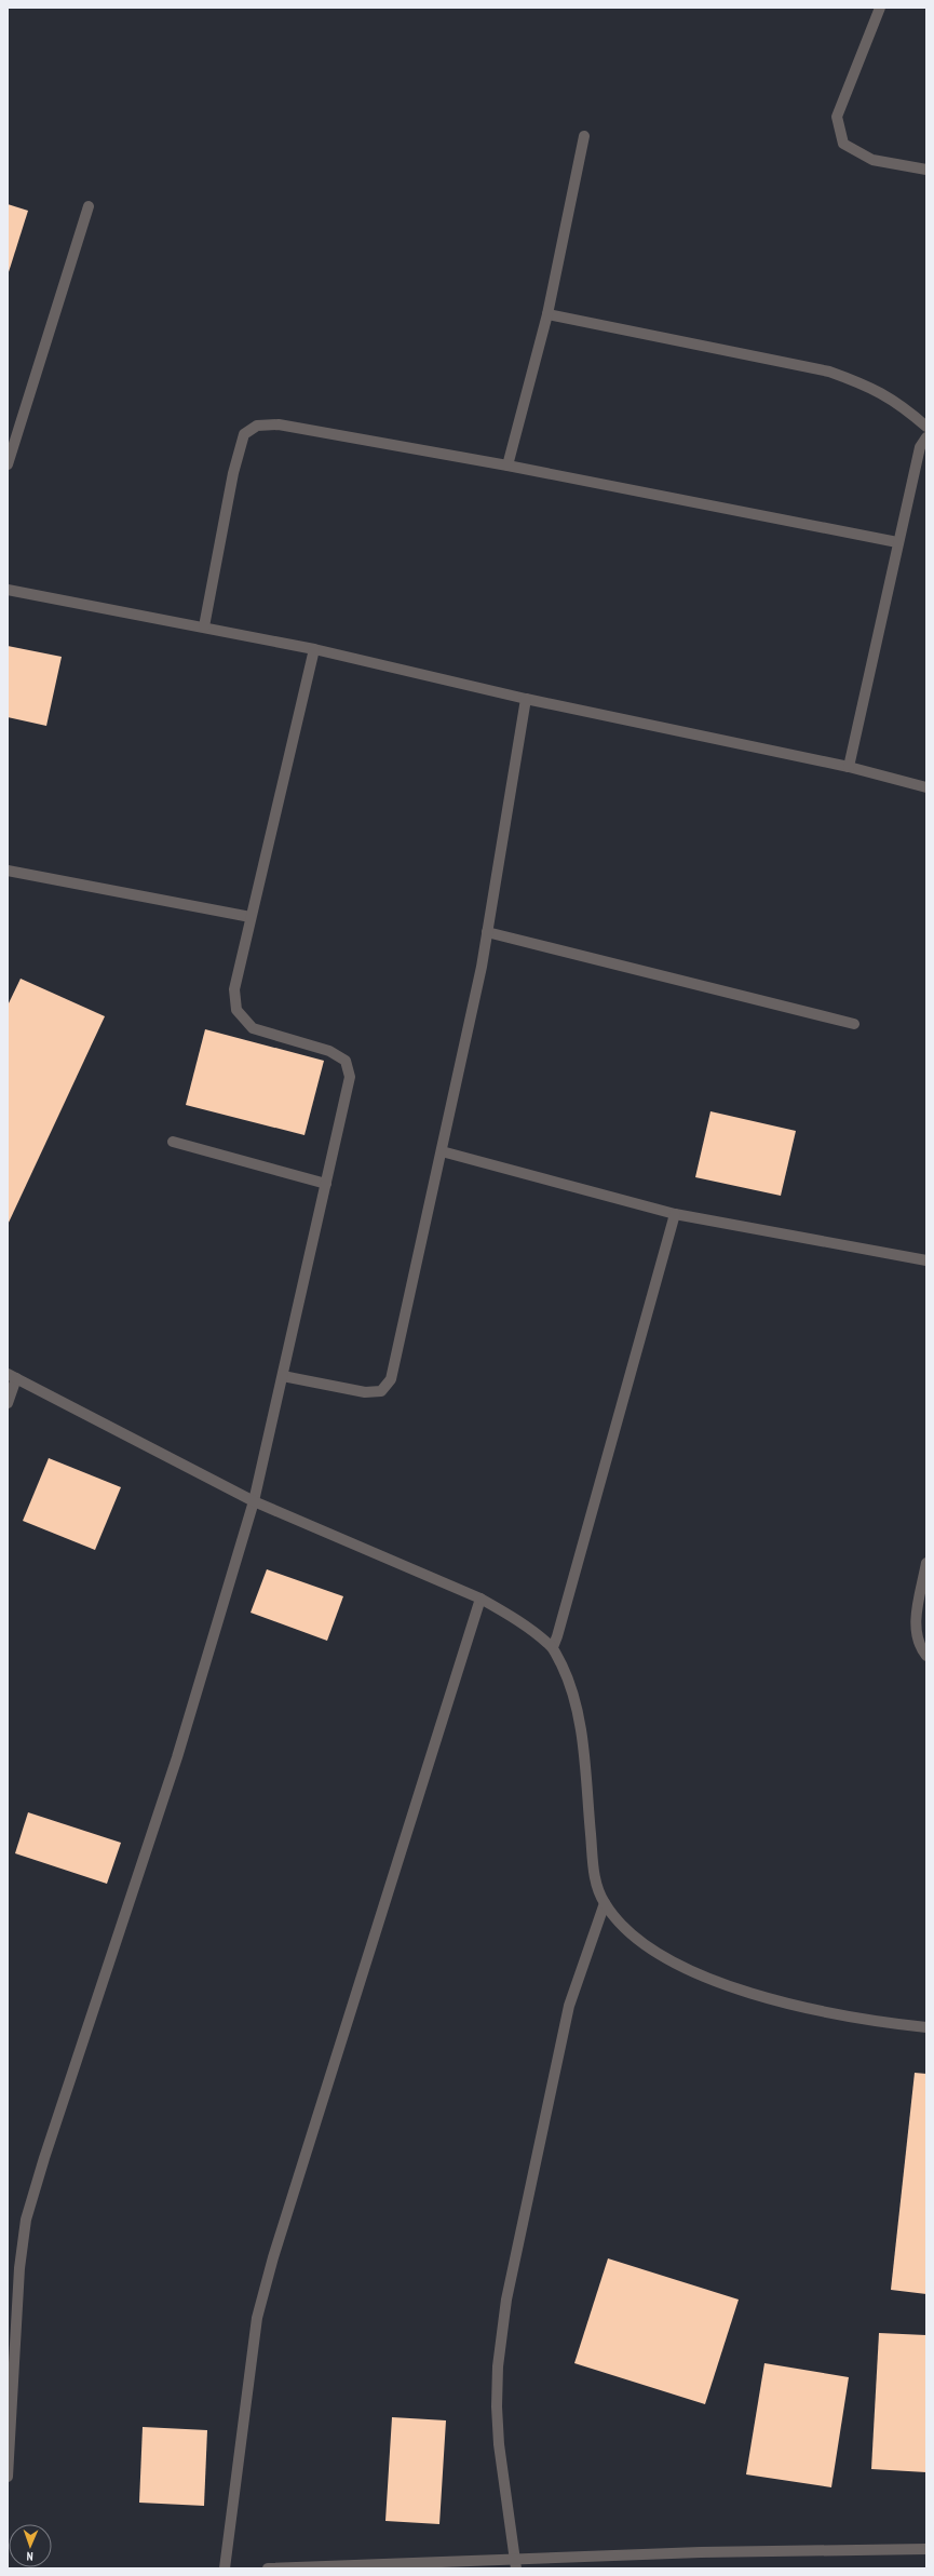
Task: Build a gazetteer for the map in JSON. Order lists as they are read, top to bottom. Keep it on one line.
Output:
{"north":"bottom"}
